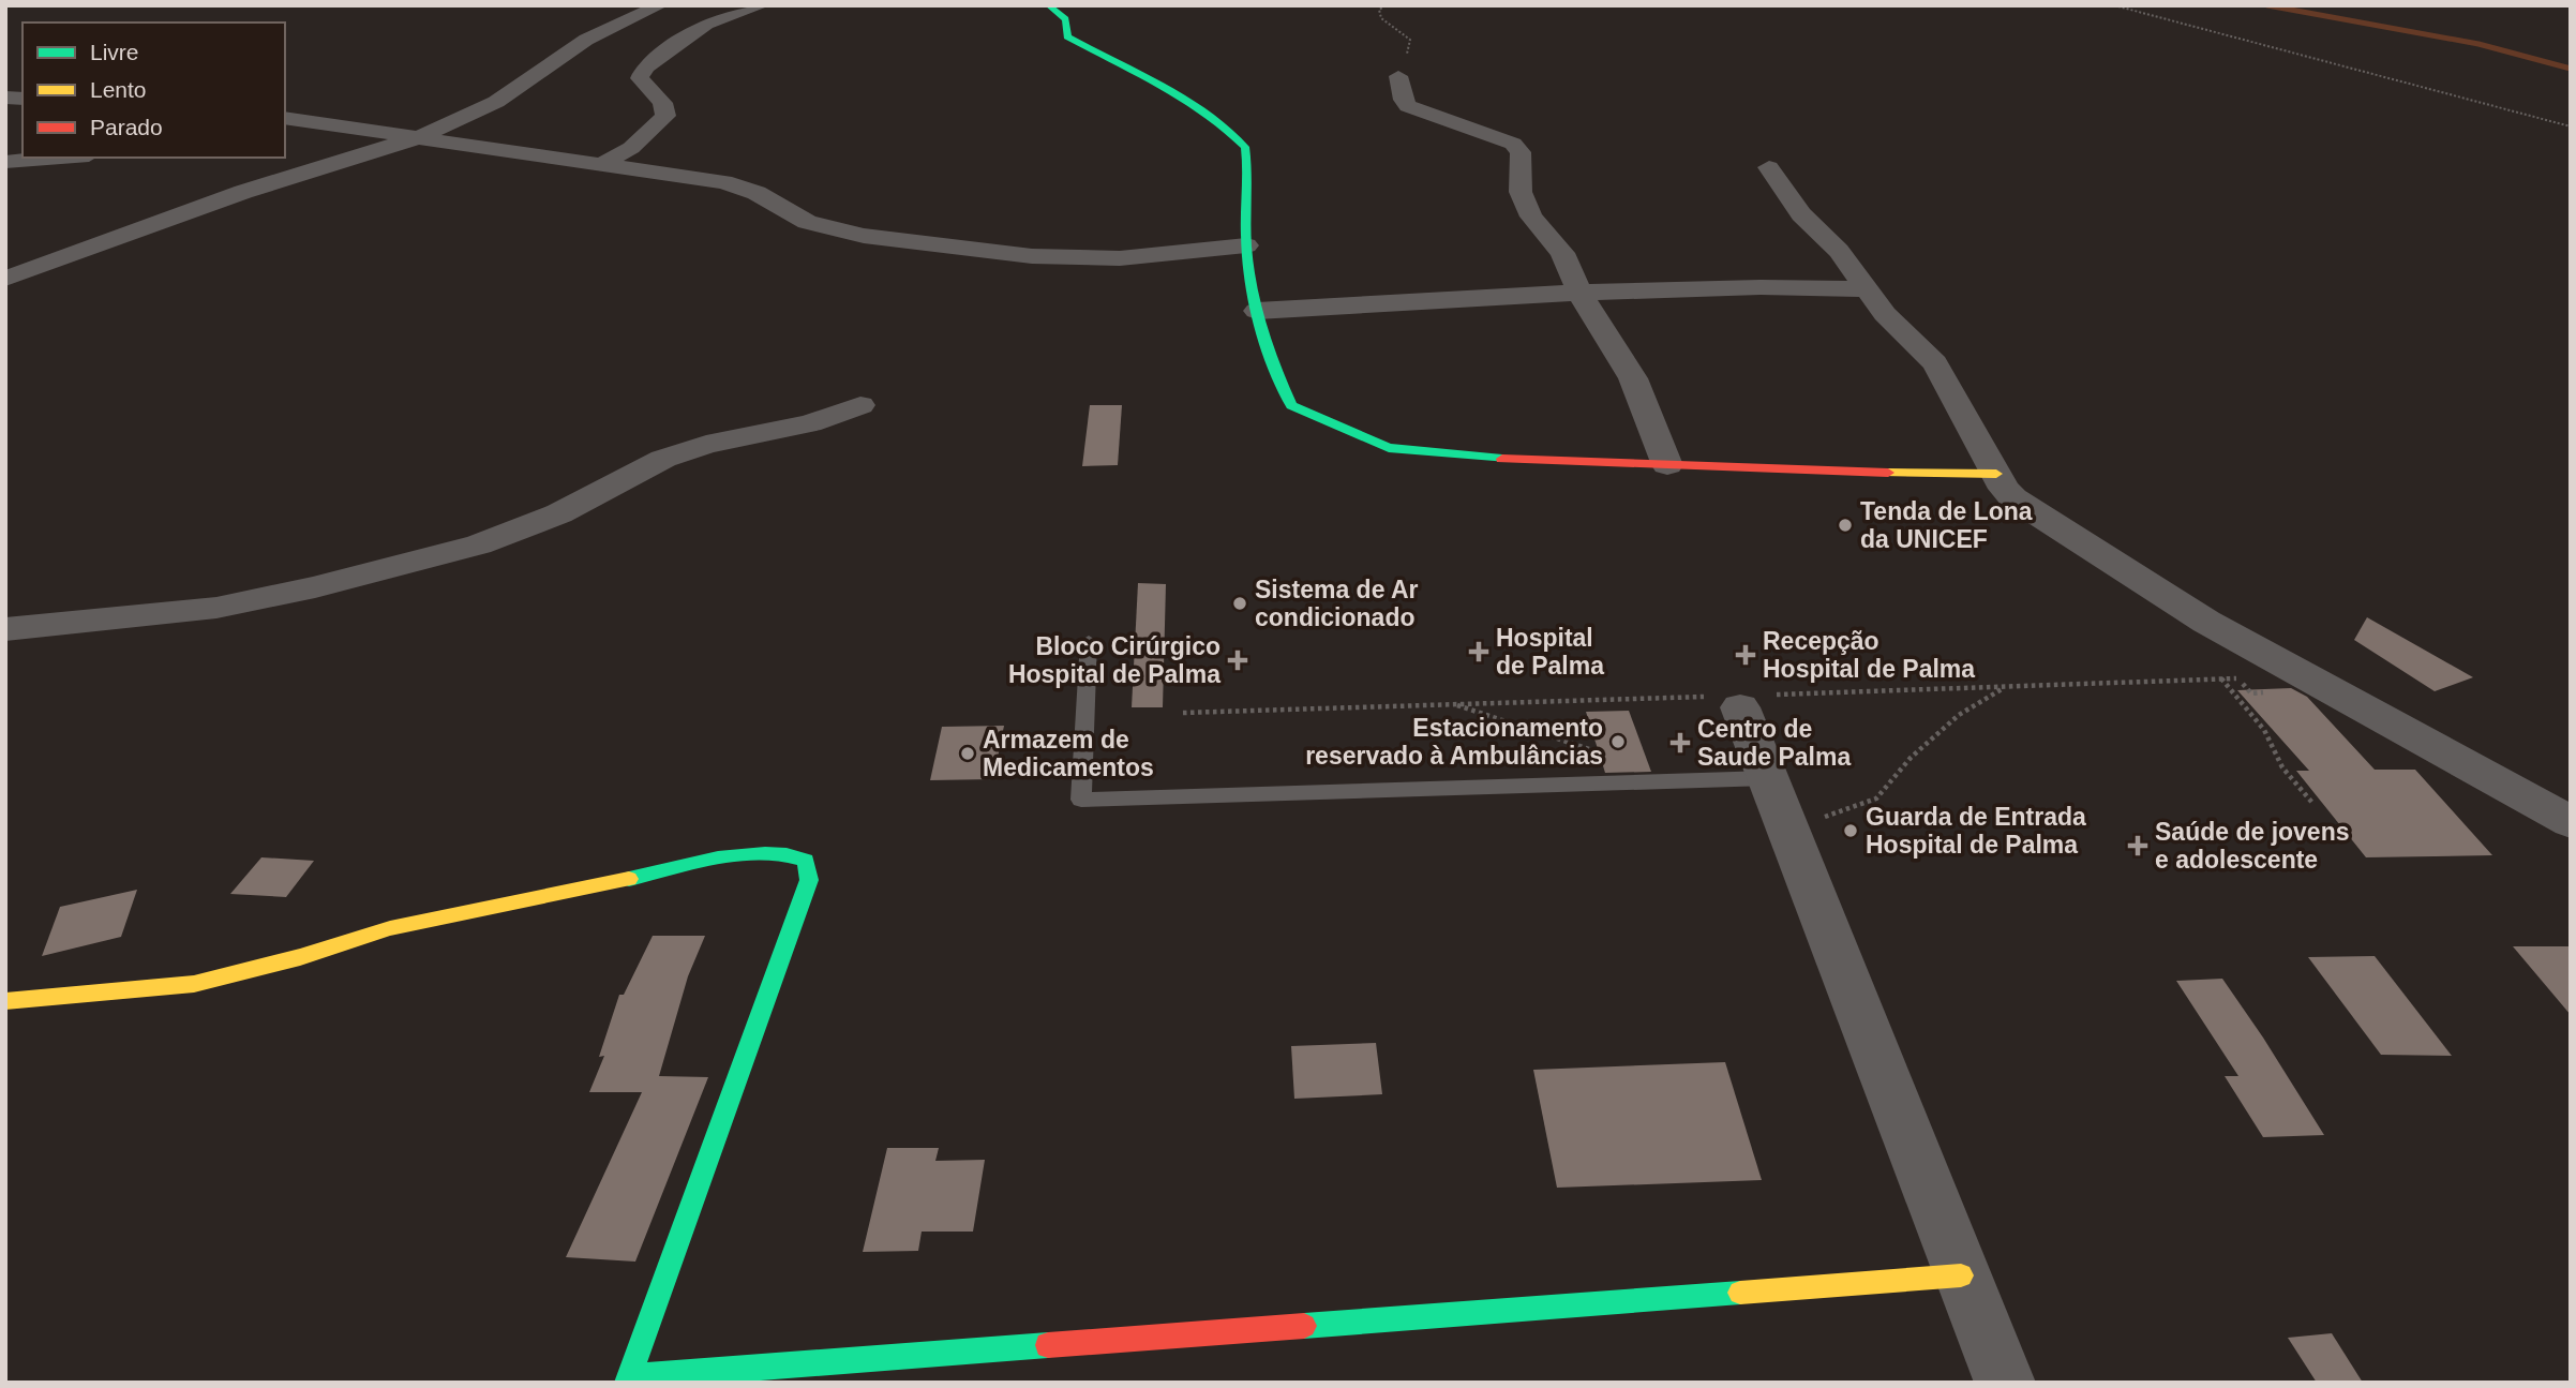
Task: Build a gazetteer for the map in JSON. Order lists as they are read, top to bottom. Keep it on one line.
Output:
{"places":{"other":["Tenda de Lona da UNICEF","Sistema de Ar condicionado","Estacionamento reservado à Ambulâncias","Armazem de Medicamentos","Guarda de Entrada Hospital de Palma"],"health":["Hospital de Palma","Recepção Hospital de Palma","Bloco Cirúrgico Hospital de Palma","Centro de Saude Palma","Saúde de jovens e adolescente"]},"legend":["Livre","Lento","Parado"]}
